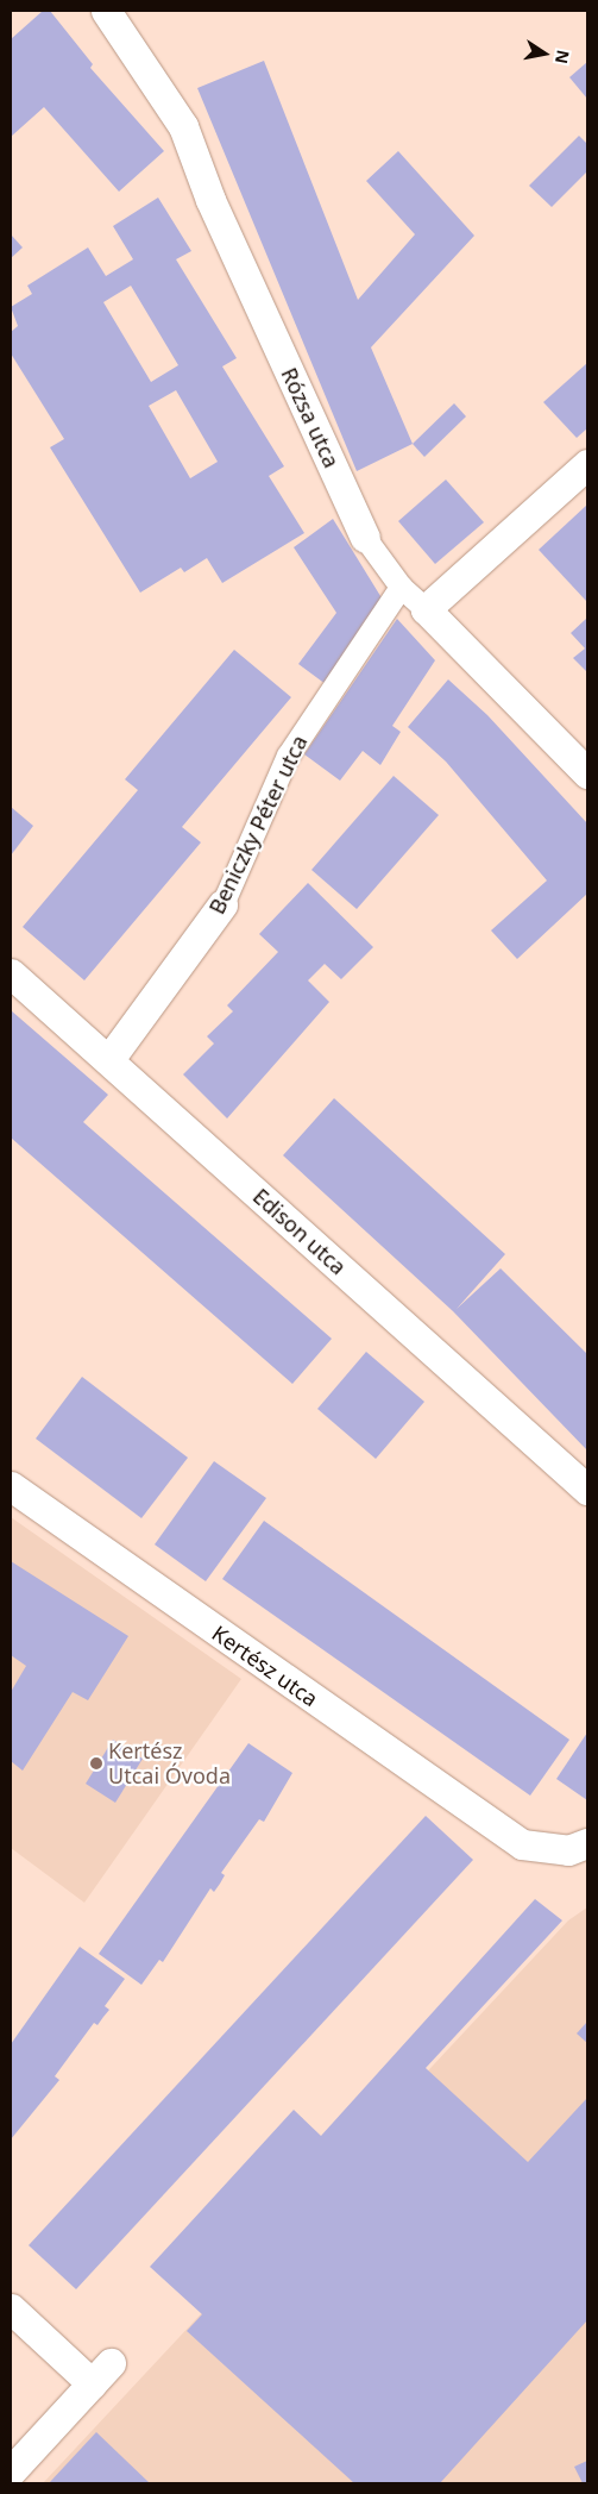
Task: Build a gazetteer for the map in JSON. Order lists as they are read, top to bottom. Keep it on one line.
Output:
{"streets":{"street":["Rózsa utca","Beniczky Péter utca","Edison utca","Kertész utca"]},"crossings":[["Rózsa utca","Beniczky Péter utca"],["Beniczky Péter utca","Edison utca"]],"places":["Kertész Utcai Óvoda"],"north":"right"}
